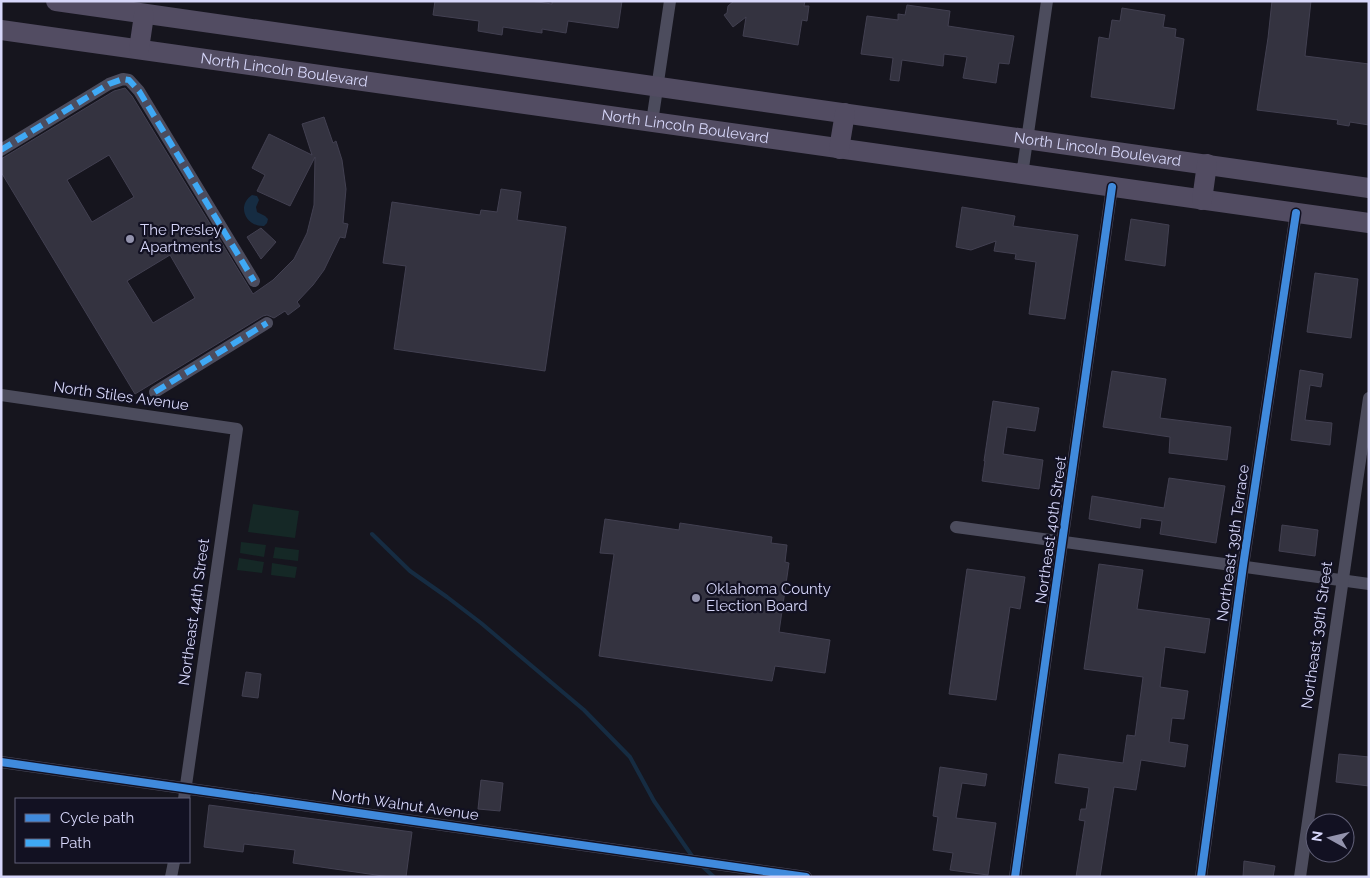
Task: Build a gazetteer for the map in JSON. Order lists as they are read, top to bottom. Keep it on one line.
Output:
{"streets":{"main road":["North Lincoln Boulevard"],"street":["North Stiles Avenue","Northeast 40th Street","Northeast 39th Terrace","Northeast 44th Street","Northeast 39th Street","North Walnut Avenue"]},"crossings":[["North Lincoln Boulevard","Northeast 40th Street"],["North Lincoln Boulevard","Northeast 39th Terrace"],["North Stiles Avenue","Northeast 44th Street"],["Northeast 44th Street","North Walnut Avenue"]],"places":["The Presley Apartments","Oklahoma County Election Board"],"legend":["Cycle path","Path"],"north":"left"}
